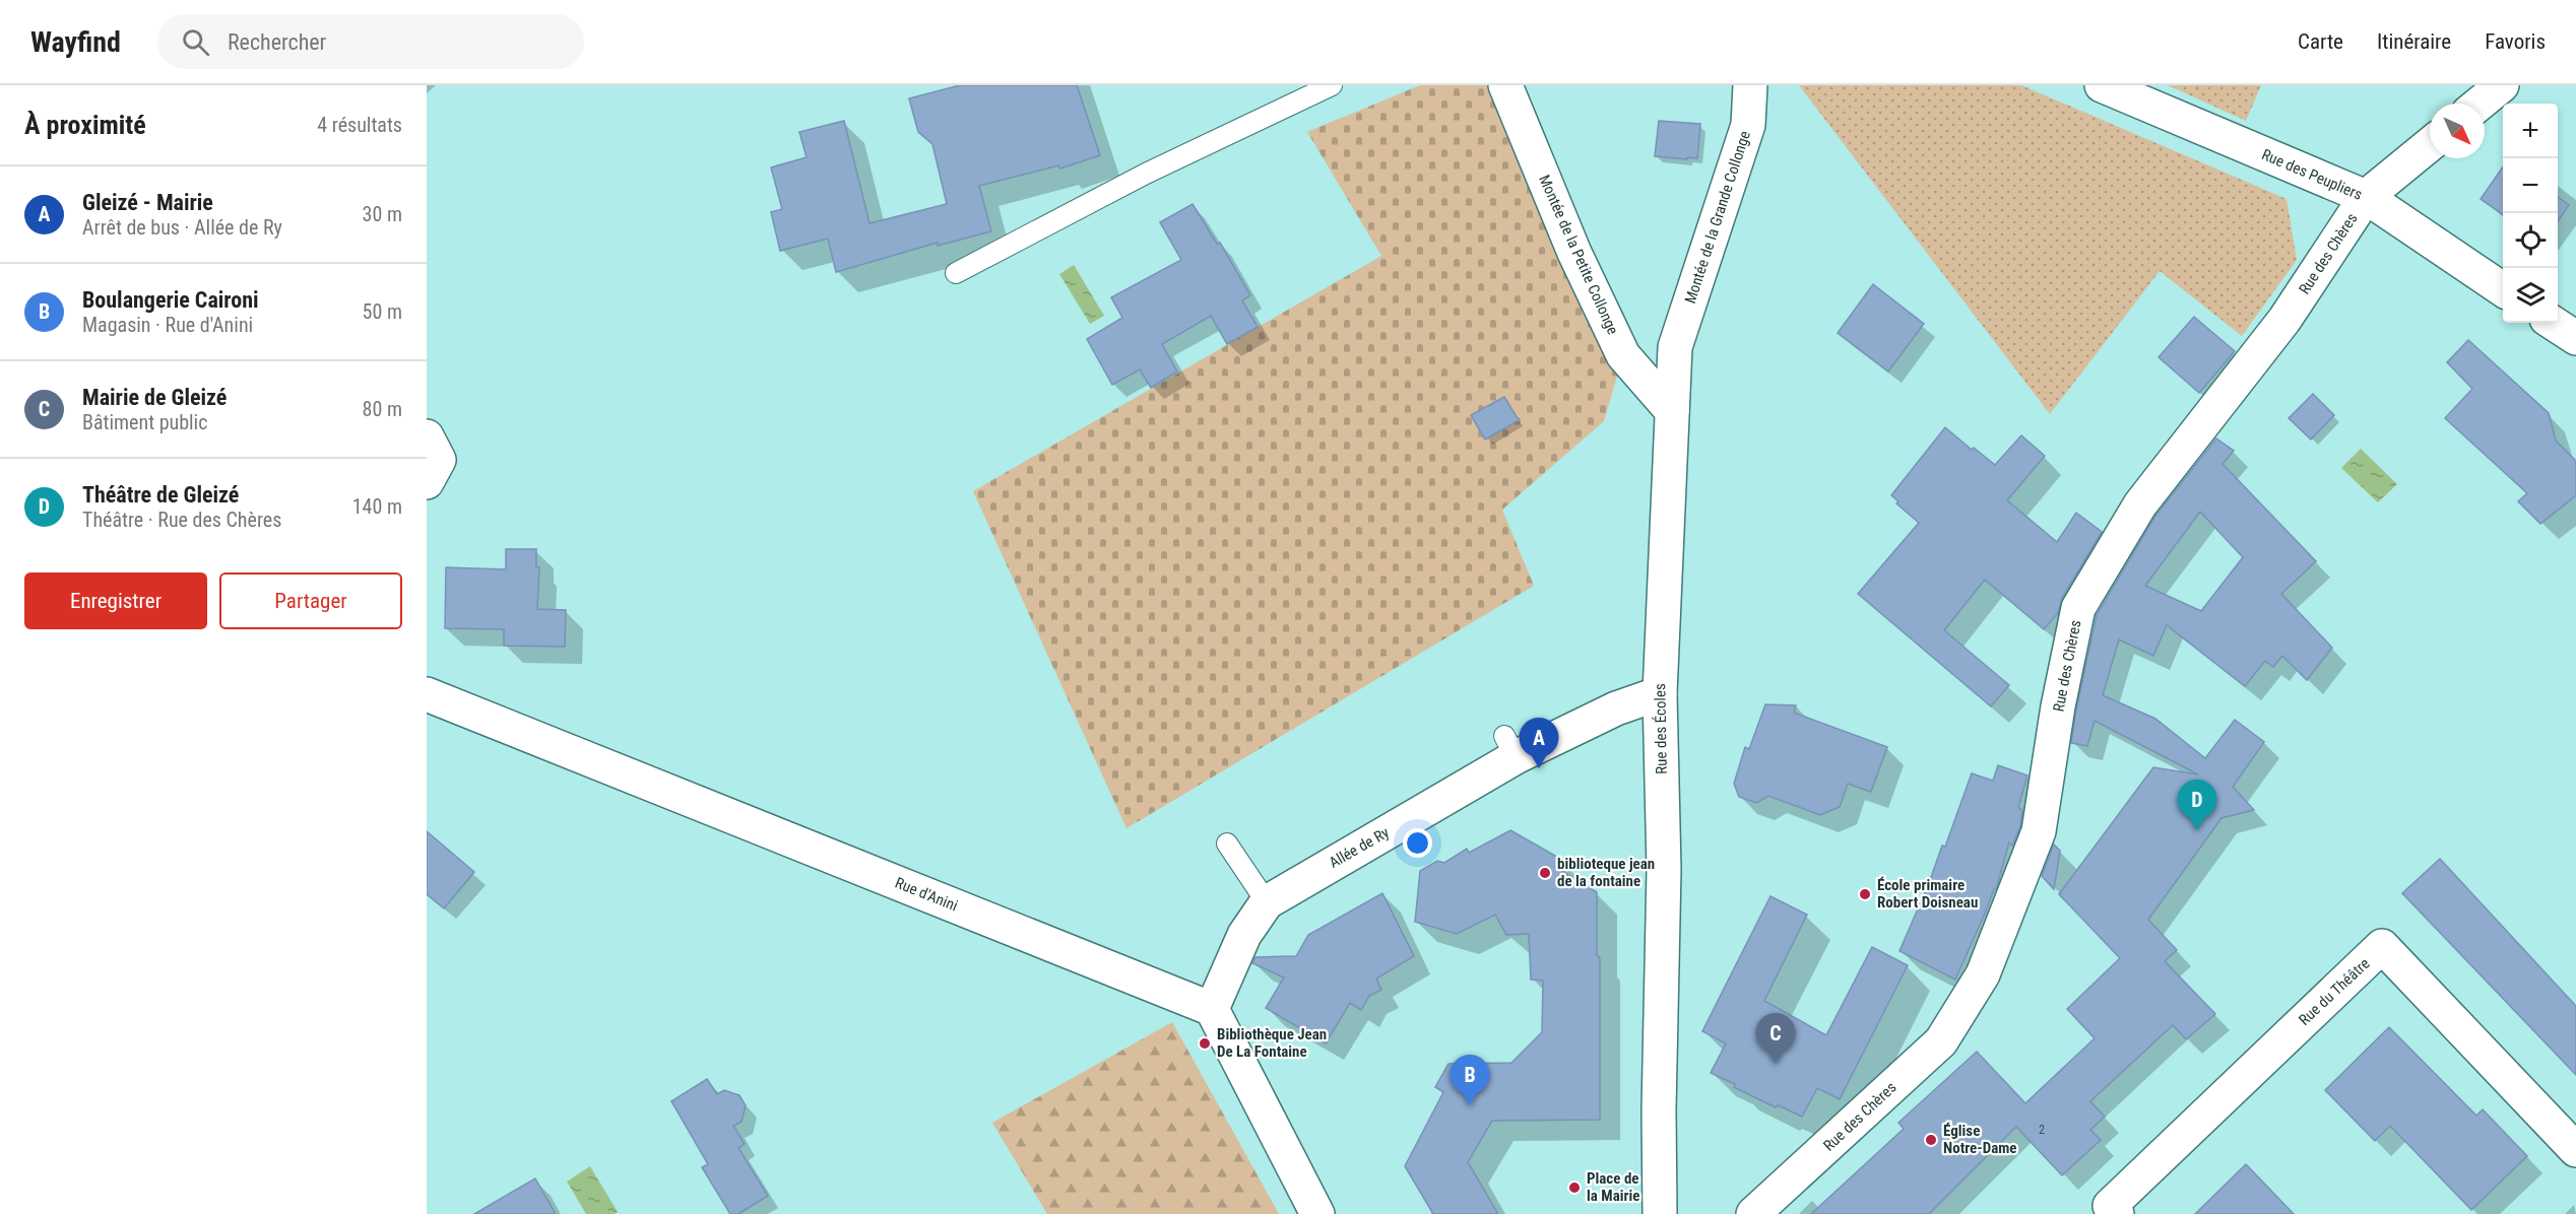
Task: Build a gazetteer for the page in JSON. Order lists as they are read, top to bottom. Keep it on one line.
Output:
{"streets":{"street":["Rue des Peupliers","Montée de la Grande Collonge","Rue des Chères","Montée de la Petite Collonge","Rue des Écoles","Allée de Ry","Rue d'Anini","Rue du Théâtre"]},"crossings":[["Rue des Peupliers","Rue des Chères"],["Montée de la Grande Collonge","Rue des Écoles"],["Montée de la Petite Collonge","Rue des Écoles"],["Rue des Écoles","Allée de Ry"],["Allée de Ry","Rue d'Anini"]],"places":["biblioteque jean de la fontaine","École primaire Robert Doisneau","Bibliothèque Jean De La Fontaine","Église Notre-Dame","Place de la Mairie"],"house_numbers":["2"],"north":"bottom right","page":{"header":"Wayfind","search":"Rechercher","nav":["Carte","Itinéraire","Favoris"],"heading":["À proximité","4 résultats"],"map_buttons":["+","−"],"list":[{"mark":"A","name":"Gleizé - Mairie","note":"Arrêt de bus · Allée de Ry","value":"30 m"},{"mark":"B","name":"Boulangerie Caironi","note":"Magasin · Rue d'Anini","value":"50 m"},{"mark":"C","name":"Mairie de Gleizé","note":"Bâtiment public","value":"80 m"},{"mark":"D","name":"Théâtre de Gleizé","note":"Théâtre · Rue des Chères","value":"140 m"}],"buttons":["Enregistrer","Partager"],"pins":["A","D","C","B"]}}
